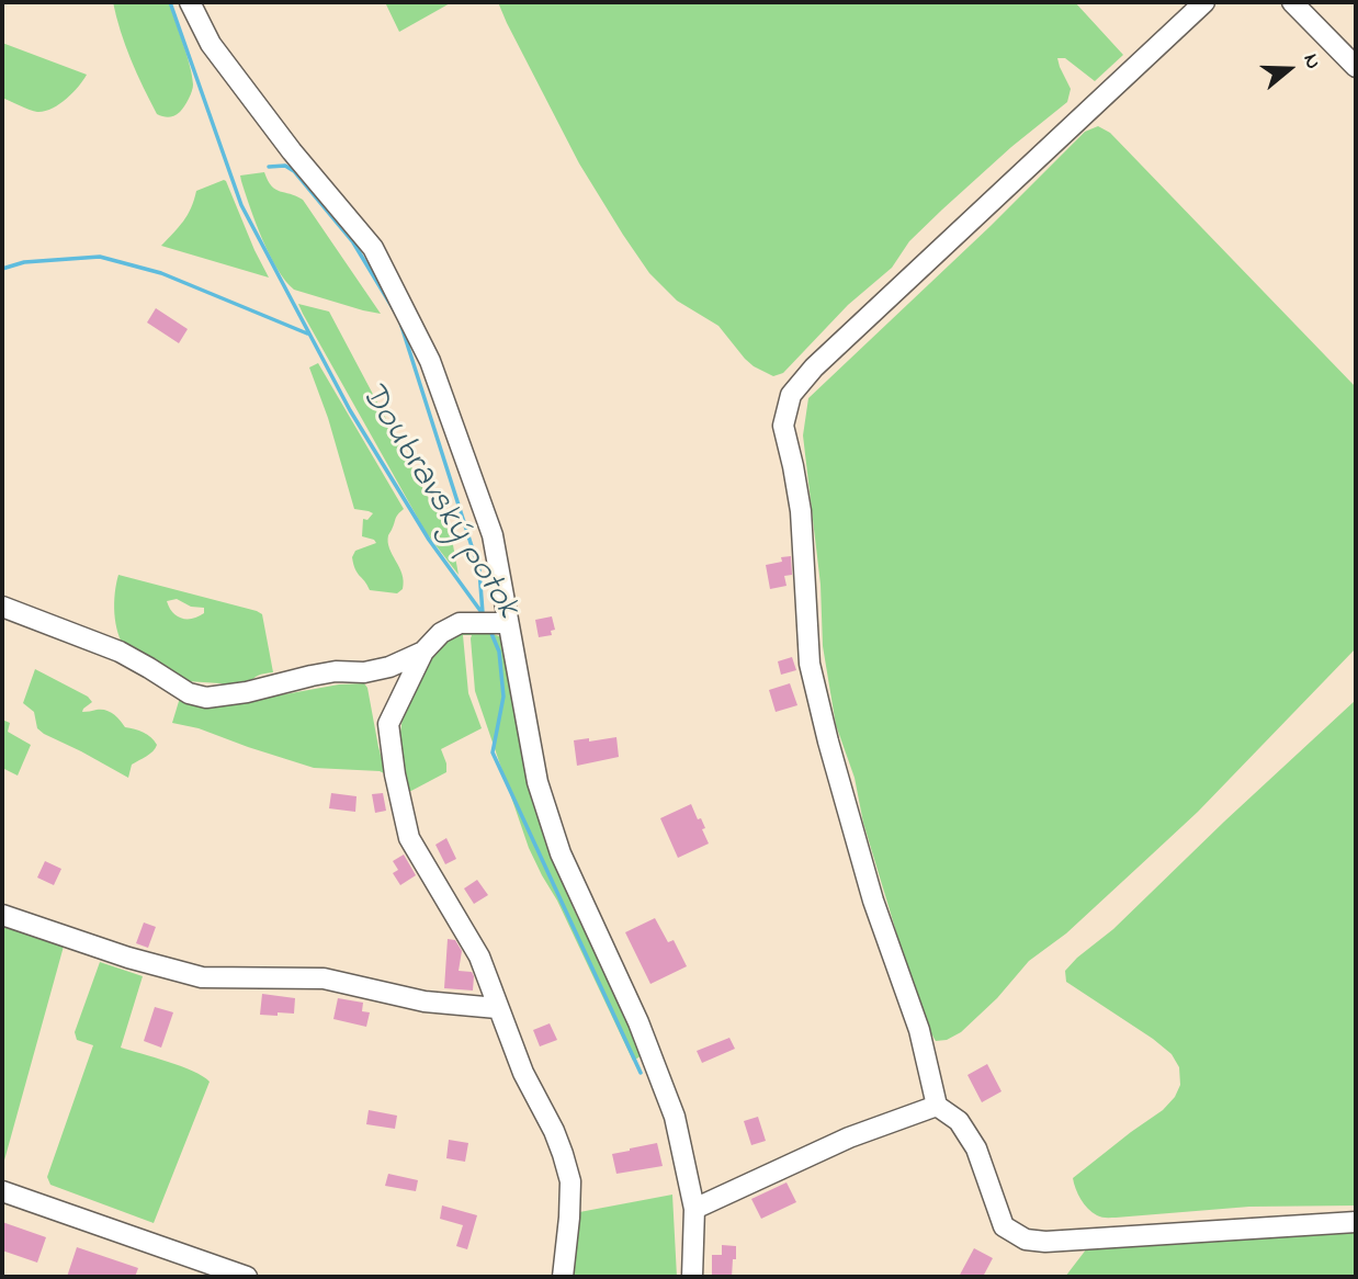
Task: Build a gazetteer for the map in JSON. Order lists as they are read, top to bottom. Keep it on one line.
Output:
{"water":["Doubravský potok"],"north":"right"}
